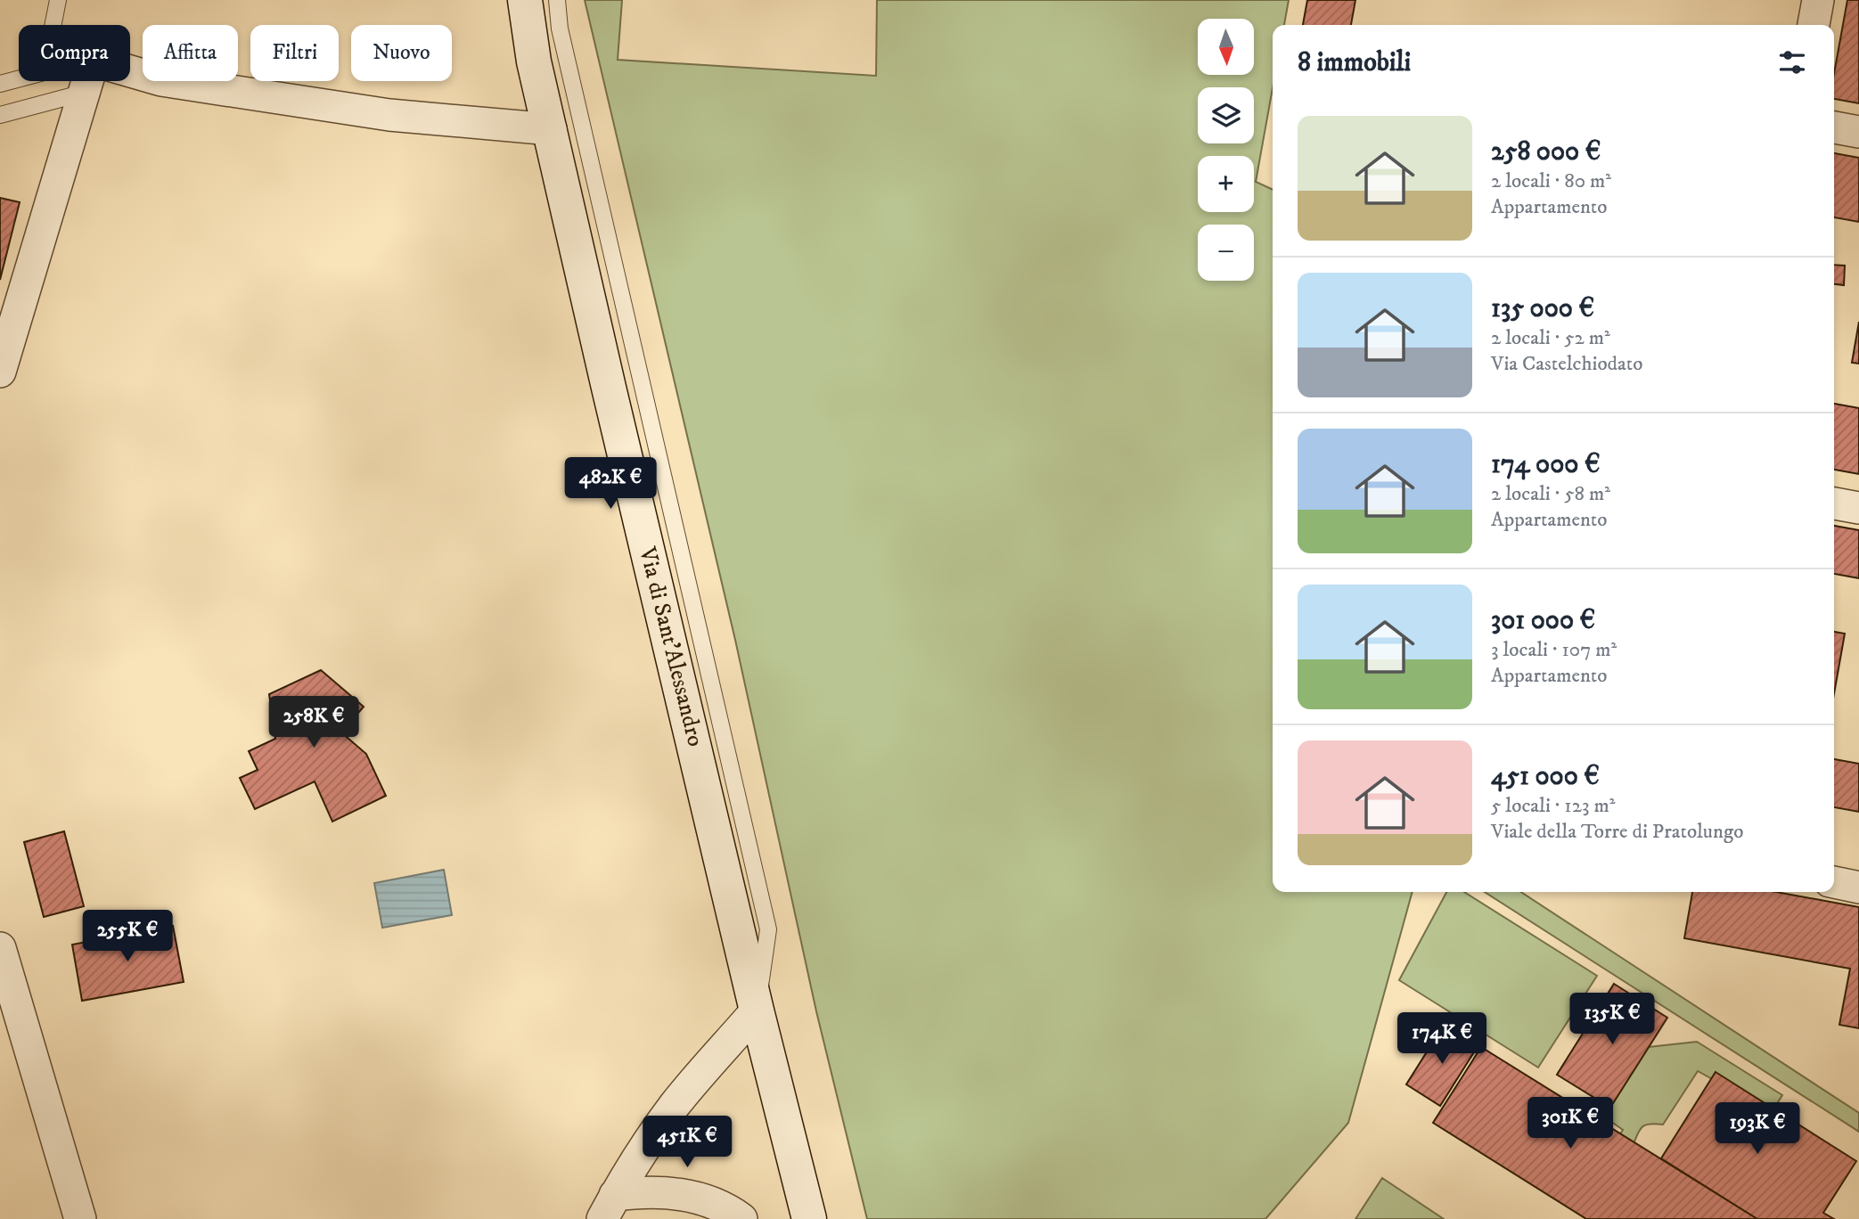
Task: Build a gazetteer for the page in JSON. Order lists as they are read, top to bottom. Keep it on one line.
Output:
{"streets":{"street":["Via di Sant'Alessandro"]},"north":"bottom","page":{"map_buttons":["+","−"],"chip":["Compra","Affitta","Filtri","Nuovo"],"heading":"8 immobili","list":[{"name":"258 000 €","note":"2 locali · 80 m² · Appartamento"},{"name":"135 000 €","note":"2 locali · 52 m² · Via Castelchiodato"},{"name":"174 000 €","note":"2 locali · 58 m² · Appartamento"},{"name":"301 000 €","note":"3 locali · 107 m² · Appartamento"},{"name":"451 000 €","note":"5 locali · 123 m² · Viale della Torre di Pratolungo"}],"price":["482K €","258K €","255K €","135K €","174K €","301K €","193K €","451K €"]}}
